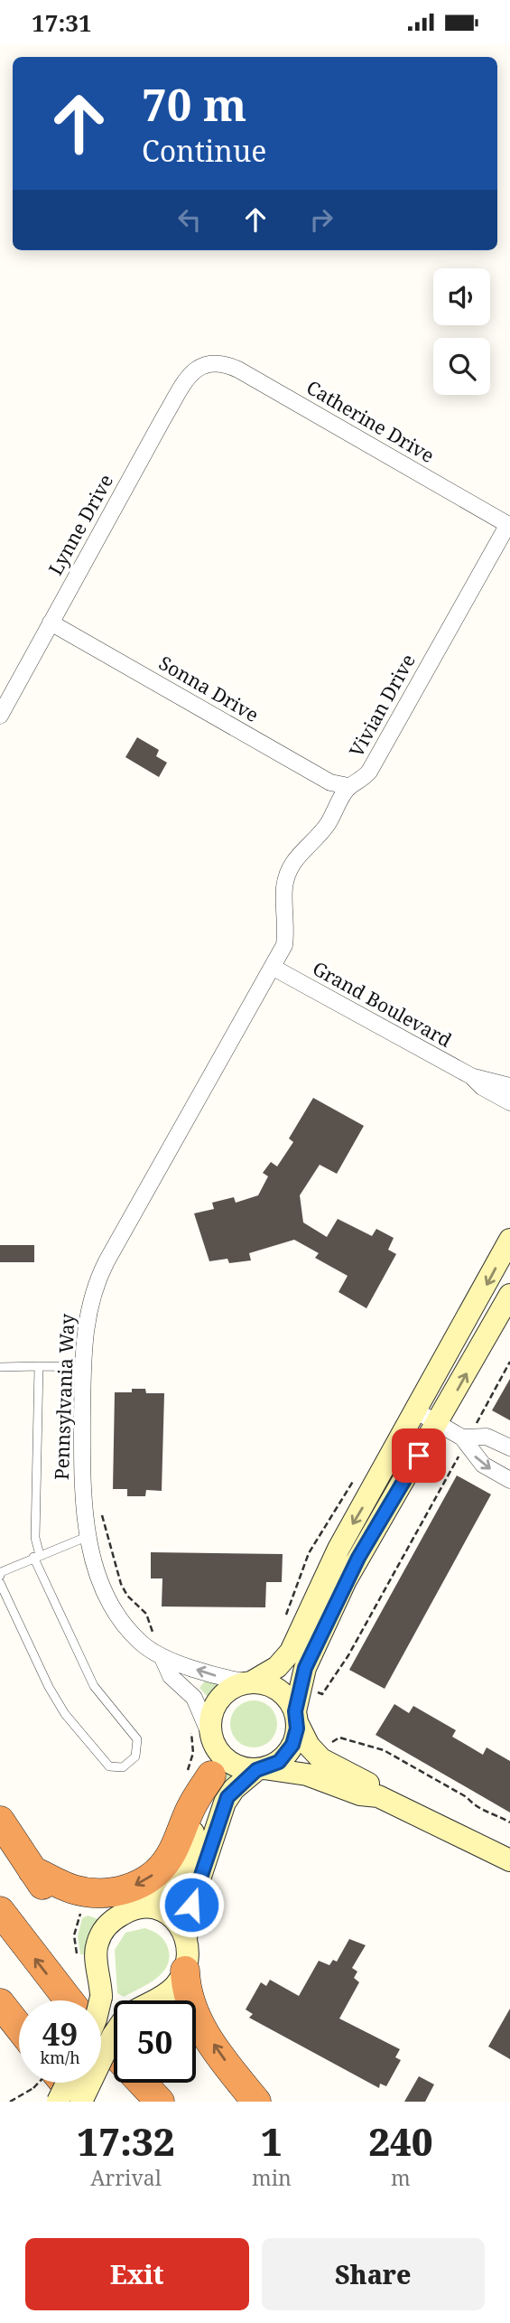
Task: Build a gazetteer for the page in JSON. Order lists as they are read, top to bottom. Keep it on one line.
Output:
{"streets":{"street":["Catherine Drive","Lynne Drive","Sonna Drive","Vivian Drive","Grand Boulevard","Pennsylvania Way"]},"crossings":[["Catherine Drive","Lynne Drive"],["Catherine Drive","Vivian Drive"],["Lynne Drive","Sonna Drive"],["Sonna Drive","Vivian Drive"],["Vivian Drive","Grand Boulevard"],["Vivian Drive","Pennsylvania Way"],["Grand Boulevard","Pennsylvania Way"]],"page":{"status":"17:31","turn":["70 m","Continue"],"speed":"49 km/h","limit":"50","eta":["17:32","Arrival","1","min","240","m"],"buttons":["Exit","Share"]}}
